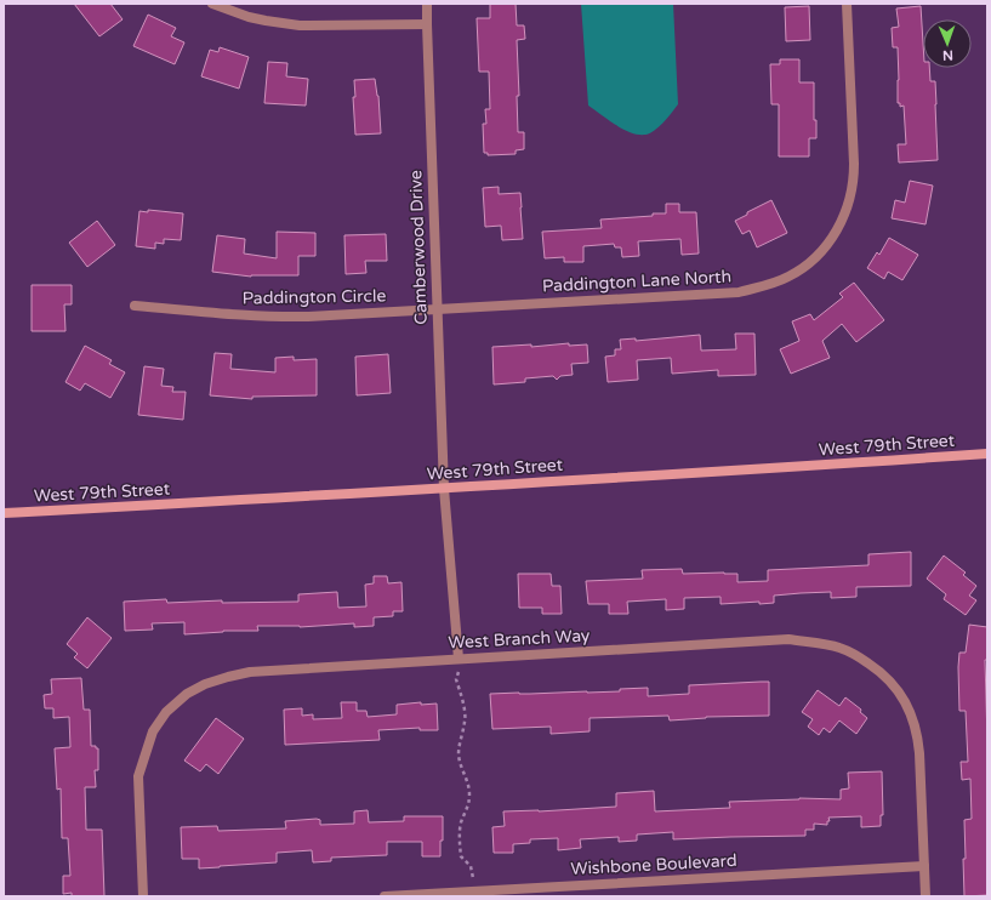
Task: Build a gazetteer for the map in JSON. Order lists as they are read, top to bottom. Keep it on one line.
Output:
{"streets":{"main road":["West 79th Street"],"street":["Camberwood Drive","Paddington Lane North","Paddington Circle","West Branch Way","Wishbone Boulevard"]},"crossings":[["Camberwood Drive","Paddington Lane North"],["Camberwood Drive","Paddington Circle"],["Camberwood Drive","West 79th Street"],["Camberwood Drive","West Branch Way"],["Paddington Lane North","Paddington Circle"],["West Branch Way","Wishbone Boulevard"]],"north":"bottom"}
